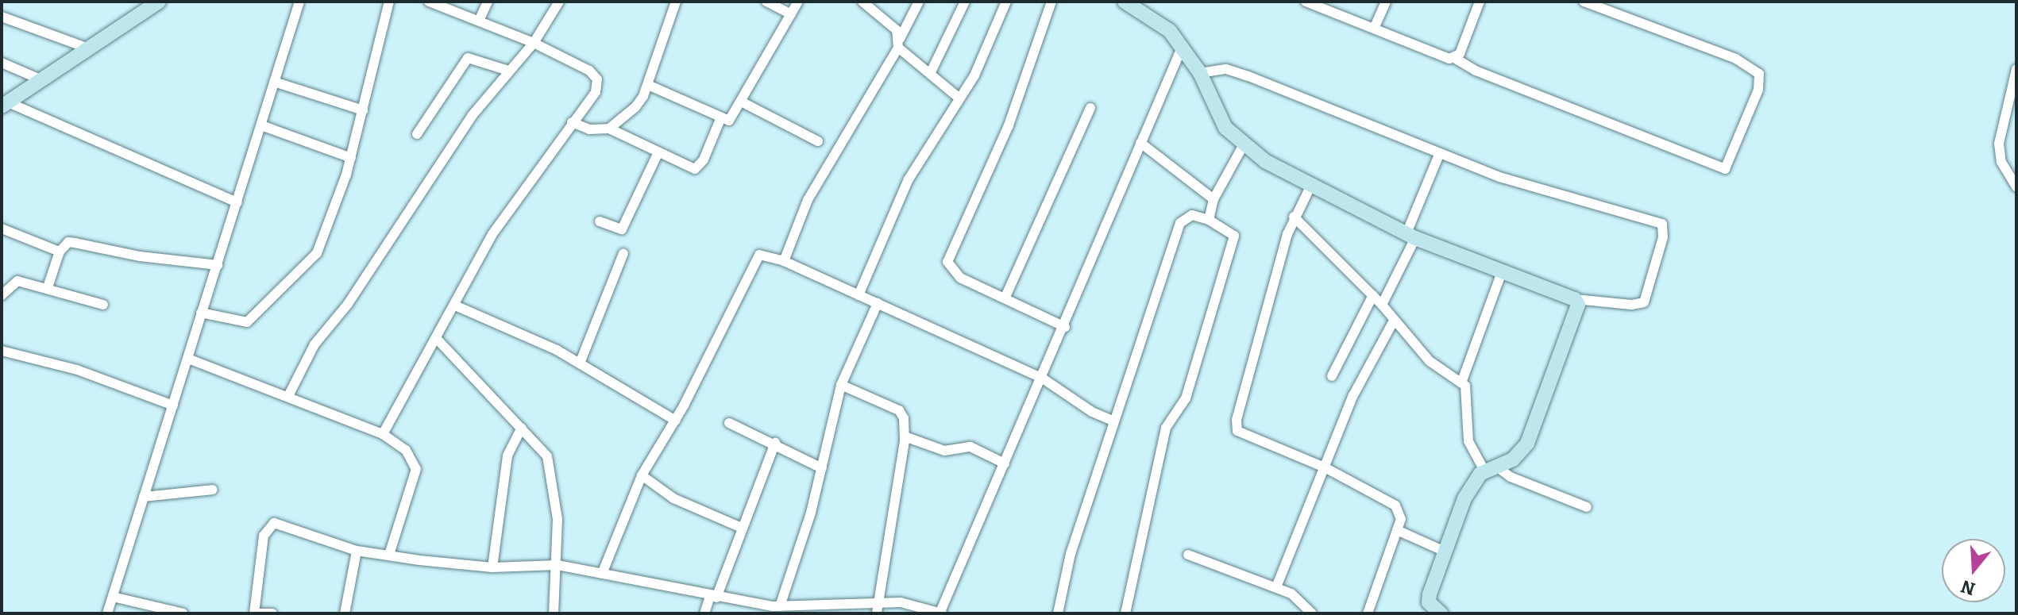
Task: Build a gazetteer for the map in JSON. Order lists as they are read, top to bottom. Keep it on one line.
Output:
{"north":"bottom"}
